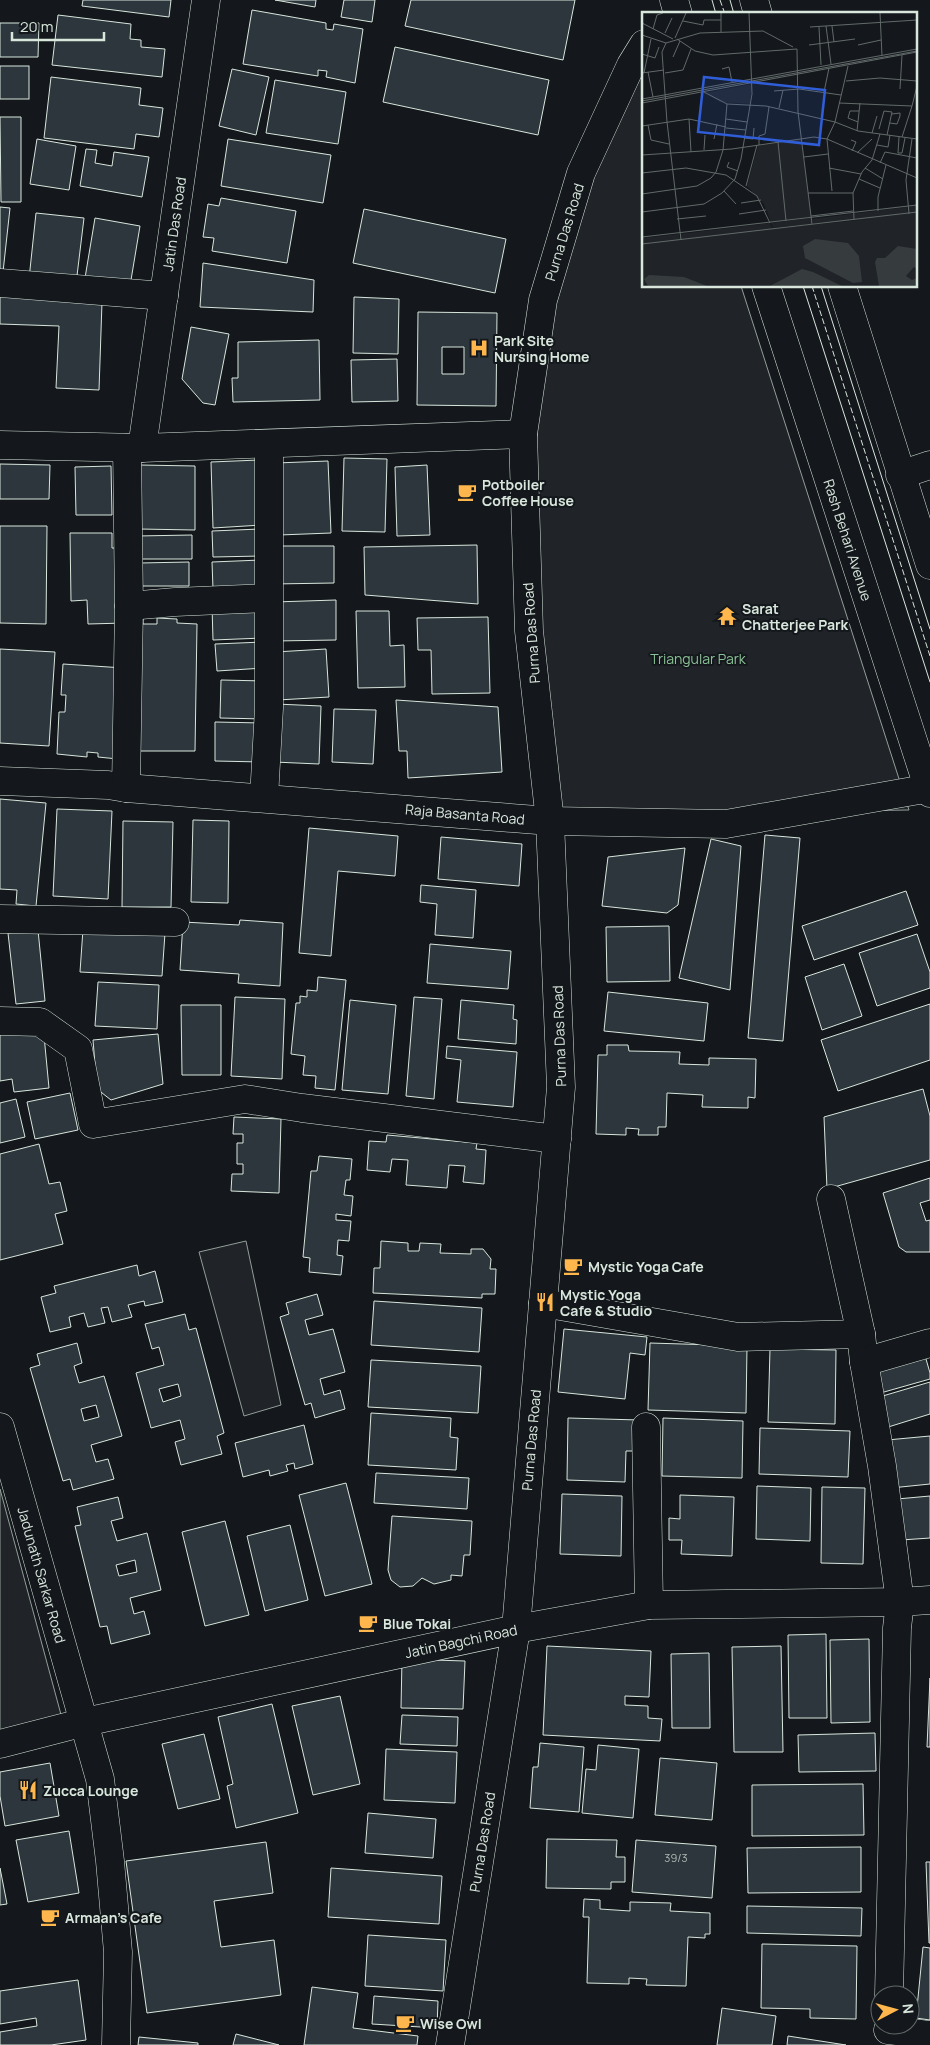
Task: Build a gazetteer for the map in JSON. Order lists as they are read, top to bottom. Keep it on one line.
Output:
{"streets":{"street":["Jatin Das Road","Purna Das Road","Rash Behari Avenue","Raja Basanta Road","Jadunath Sarkar Road","Jatin Bagchi Road"]},"crossings":[["Jatin Das Road","Raja Basanta Road"],["Purna Das Road","Raja Basanta Road"],["Purna Das Road","Jatin Bagchi Road"],["Rash Behari Avenue","Raja Basanta Road"],["Jadunath Sarkar Road","Jatin Bagchi Road"]],"parks":["Triangular Park"],"places":{"hospital":["Park Site Nursing Home"],"cafe":["Potboiler Coffee House","Mystic Yoga Cafe","Blue Tokai","Armaan's Cafe","Wise Owl"],"temple":["Sarat Chatterjee Park"],"restaurant":["Mystic Yoga Cafe & Studio","Zucca Lounge"]},"house_numbers":["39/3"],"scale_bar":"20 m","north":"right"}
